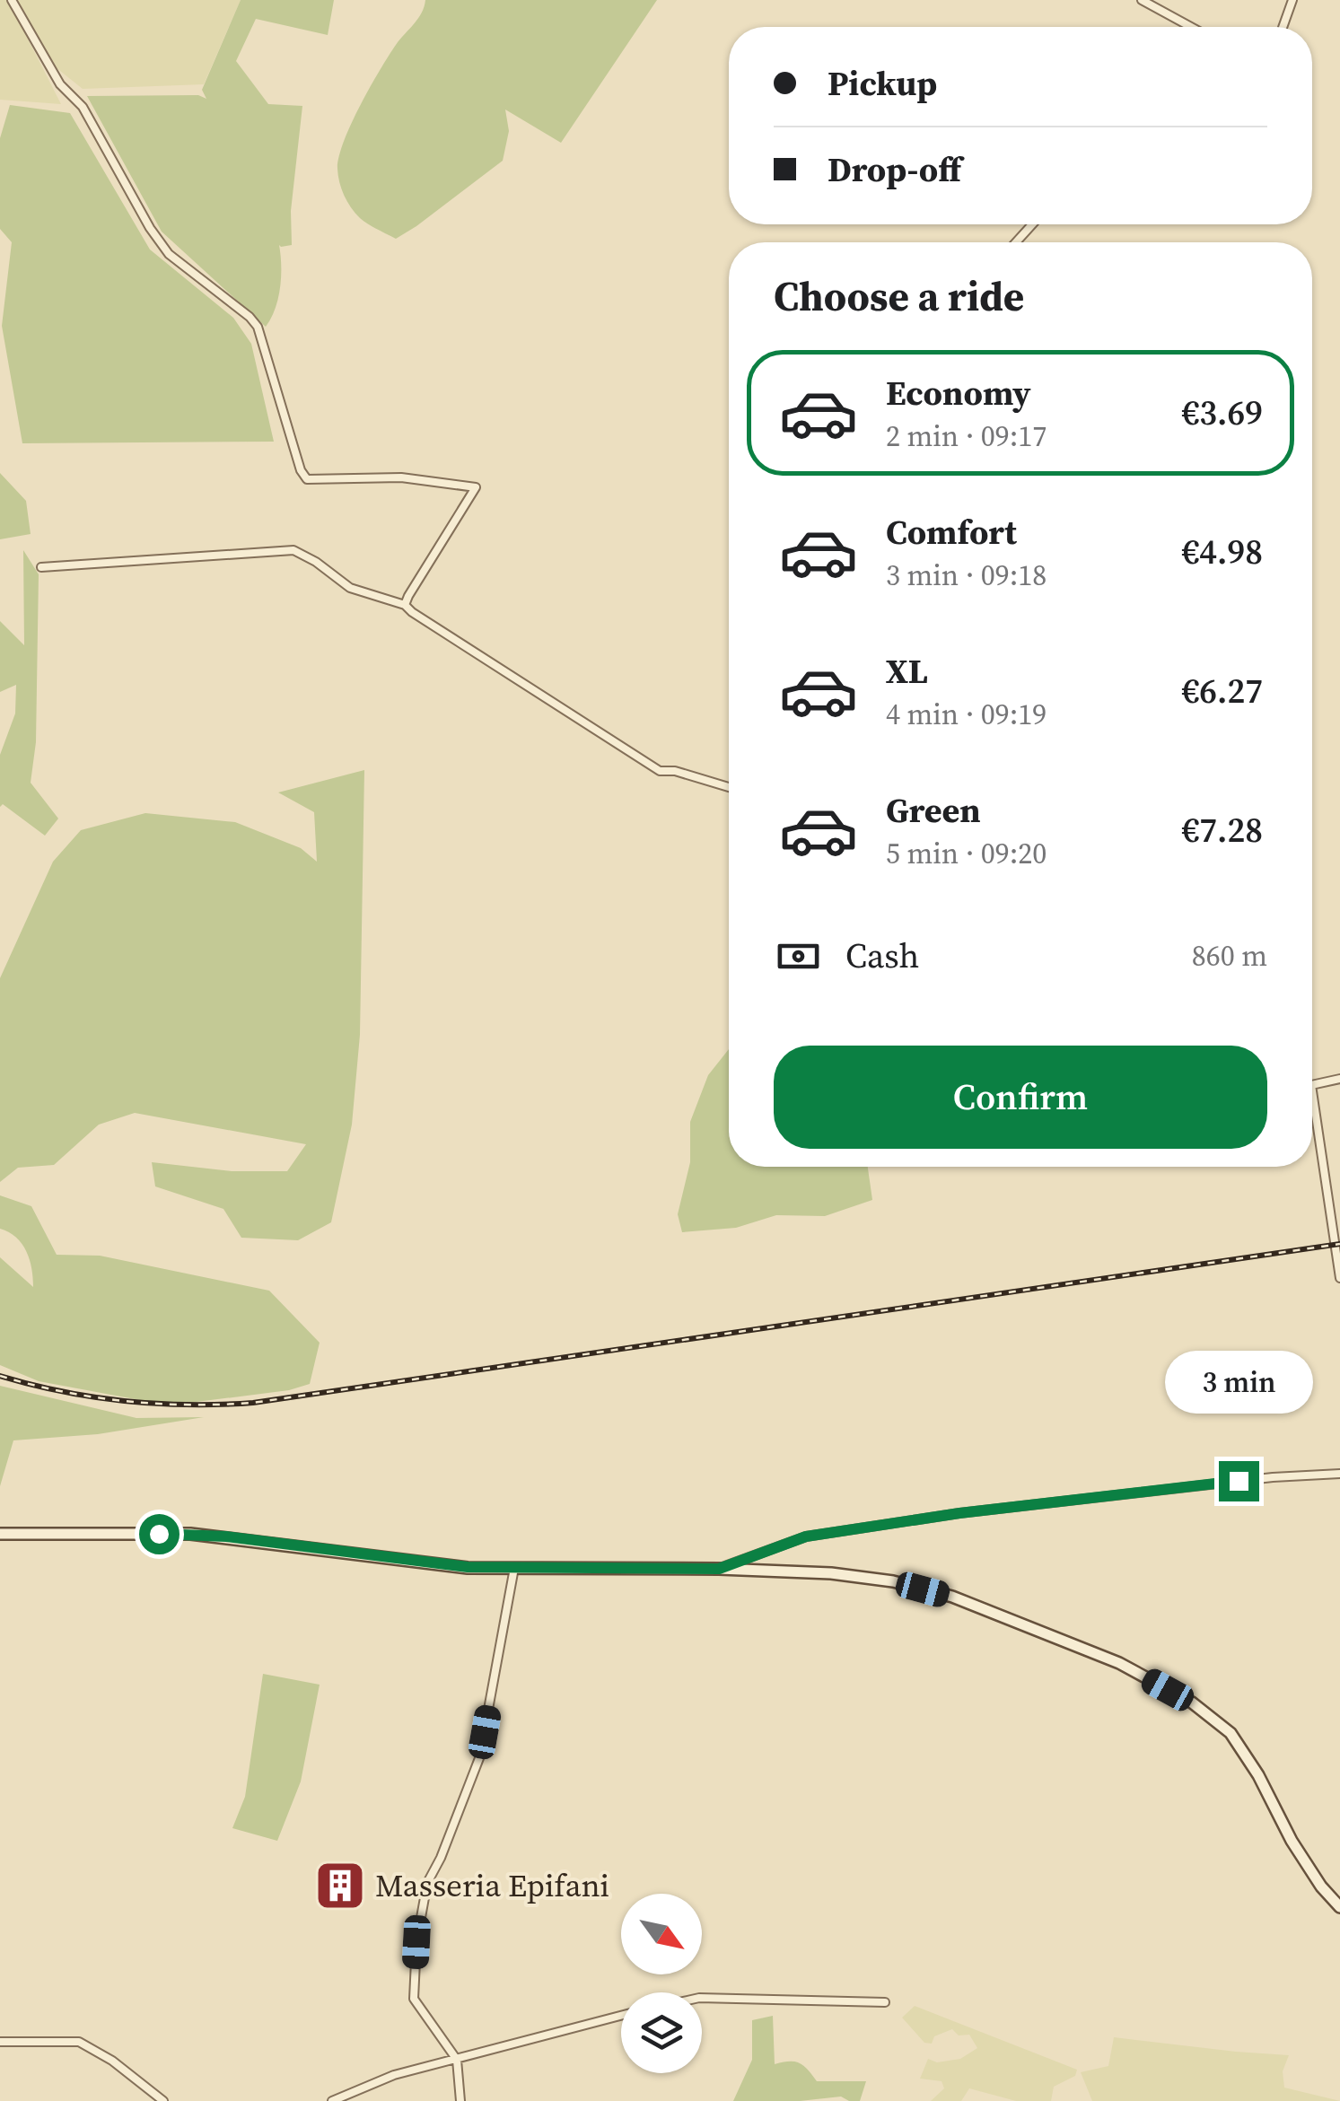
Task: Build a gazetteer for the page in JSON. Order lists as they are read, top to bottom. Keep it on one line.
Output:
{"places":{"building":["Masseria Epifani"]},"north":"bottom right","page":{"banner":["Pickup","Drop-off"],"heading":"Choose a ride","list":[{"name":"Economy","note":"2 min · 09:17","value":"€3.69"},{"name":"Comfort","note":"3 min · 09:18","value":"€4.98"},{"name":"XL","note":"4 min · 09:19","value":"€6.27"},{"name":"Green","note":"5 min · 09:20","value":"€7.28"}],"pay":["Cash","860 m"],"buttons":"Confirm","bubble":"3 min"}}
